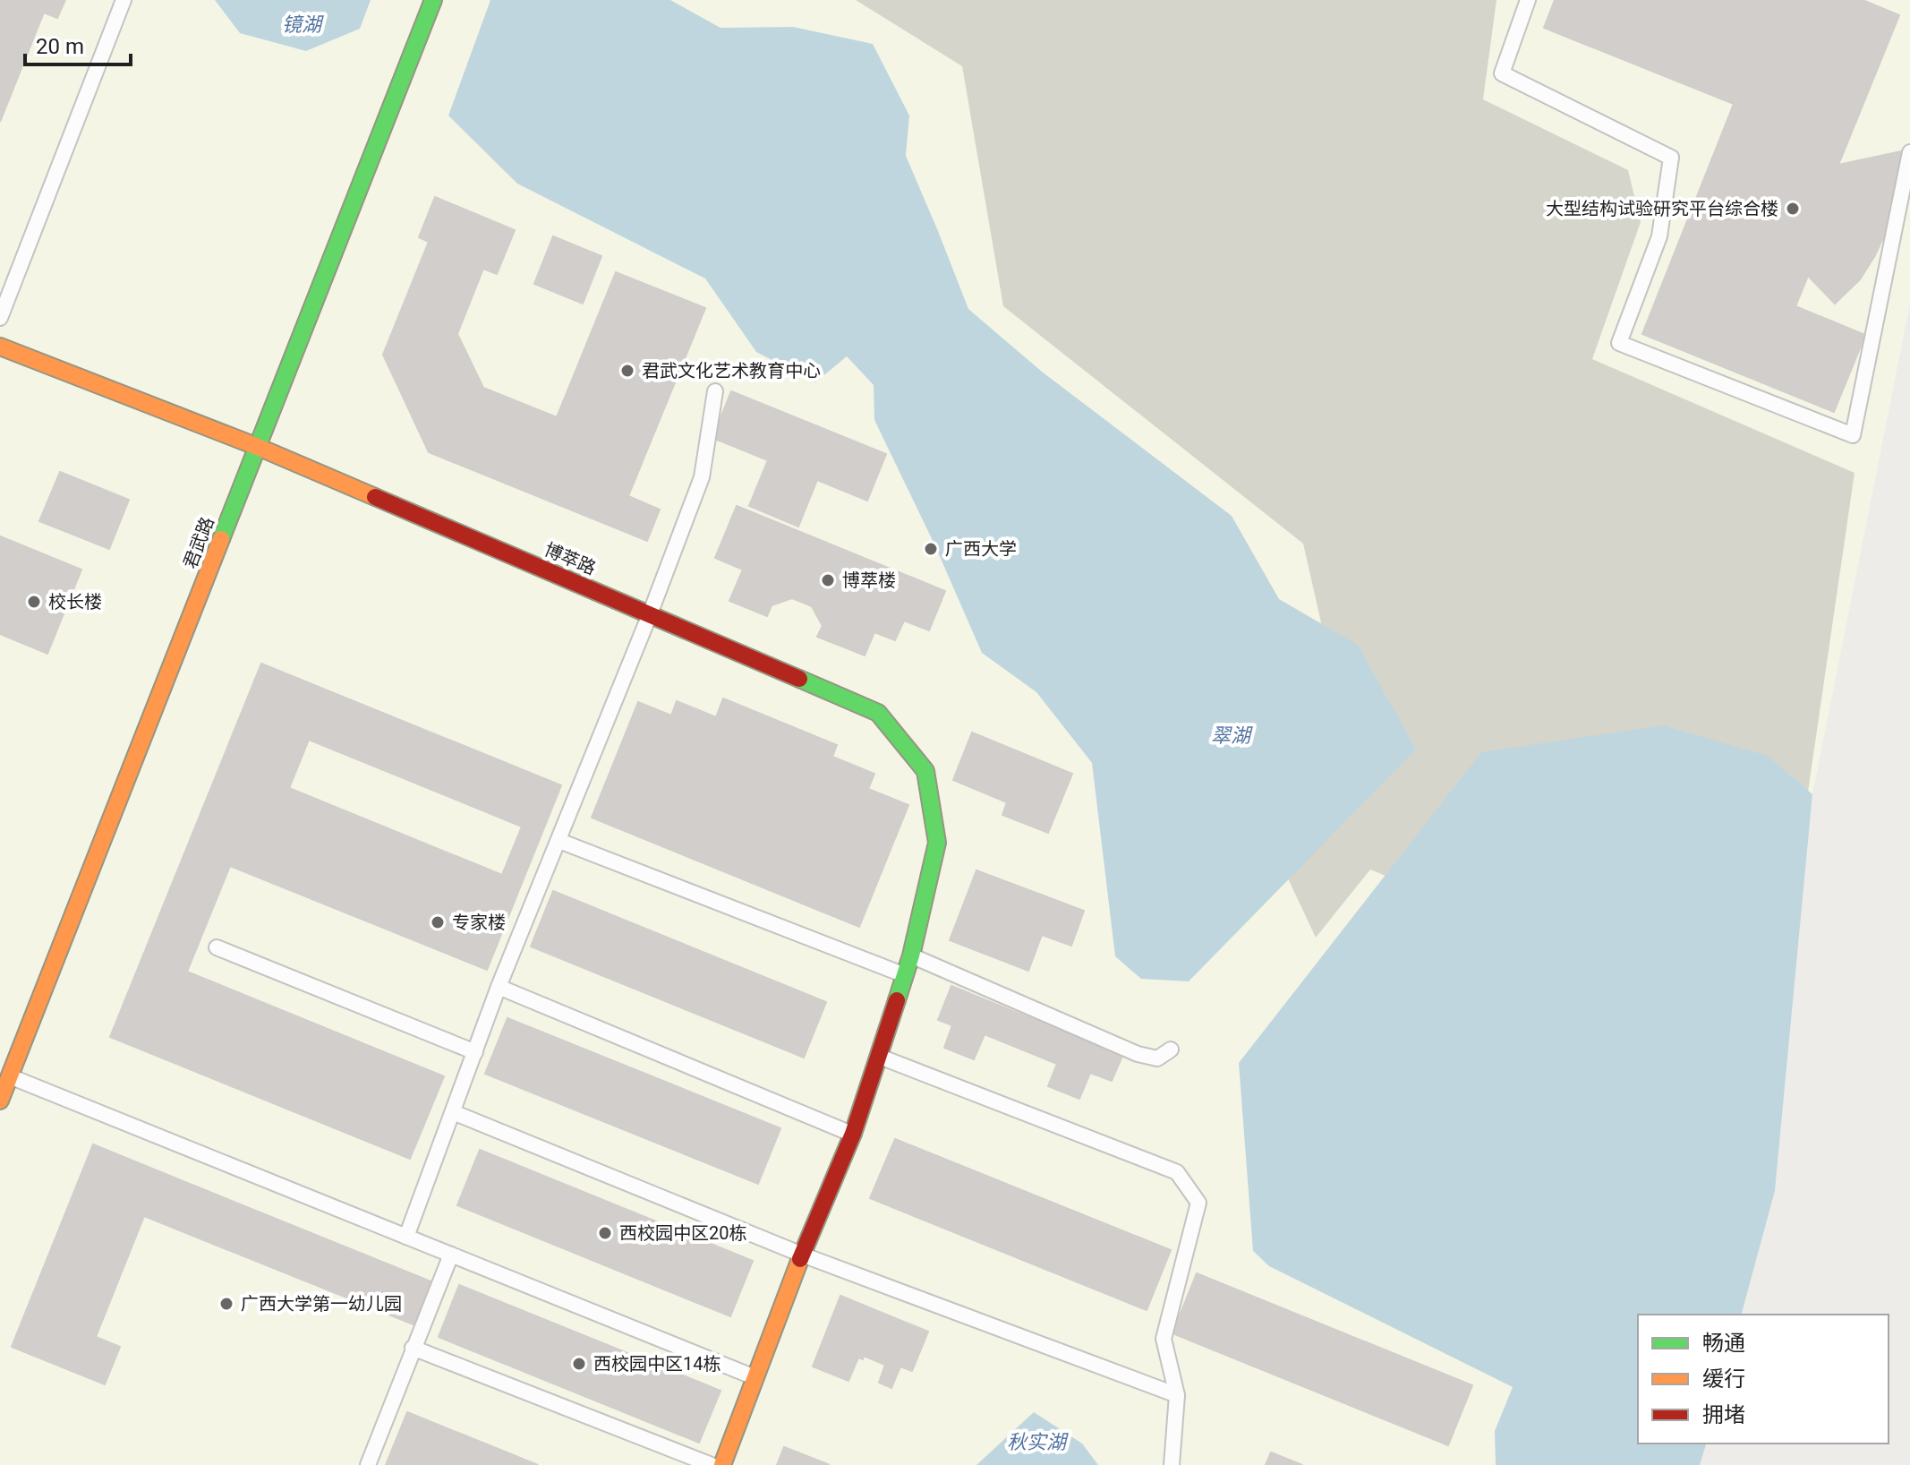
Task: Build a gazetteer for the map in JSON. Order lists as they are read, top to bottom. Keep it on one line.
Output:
{"streets":{"street":["君武路","博萃路"]},"crossings":[["君武路","博萃路"]],"water":["镜湖","翠湖","秋实湖"],"places":["大型结构试验研究平台综合楼","君武文化艺术教育中心","广西大学","博萃楼","校长楼","专家楼","西校园中区20栋","广西大学第一幼儿园","西校园中区14栋"],"legend":["畅通","缓行","拥堵"],"scale_bar":"20 m"}
